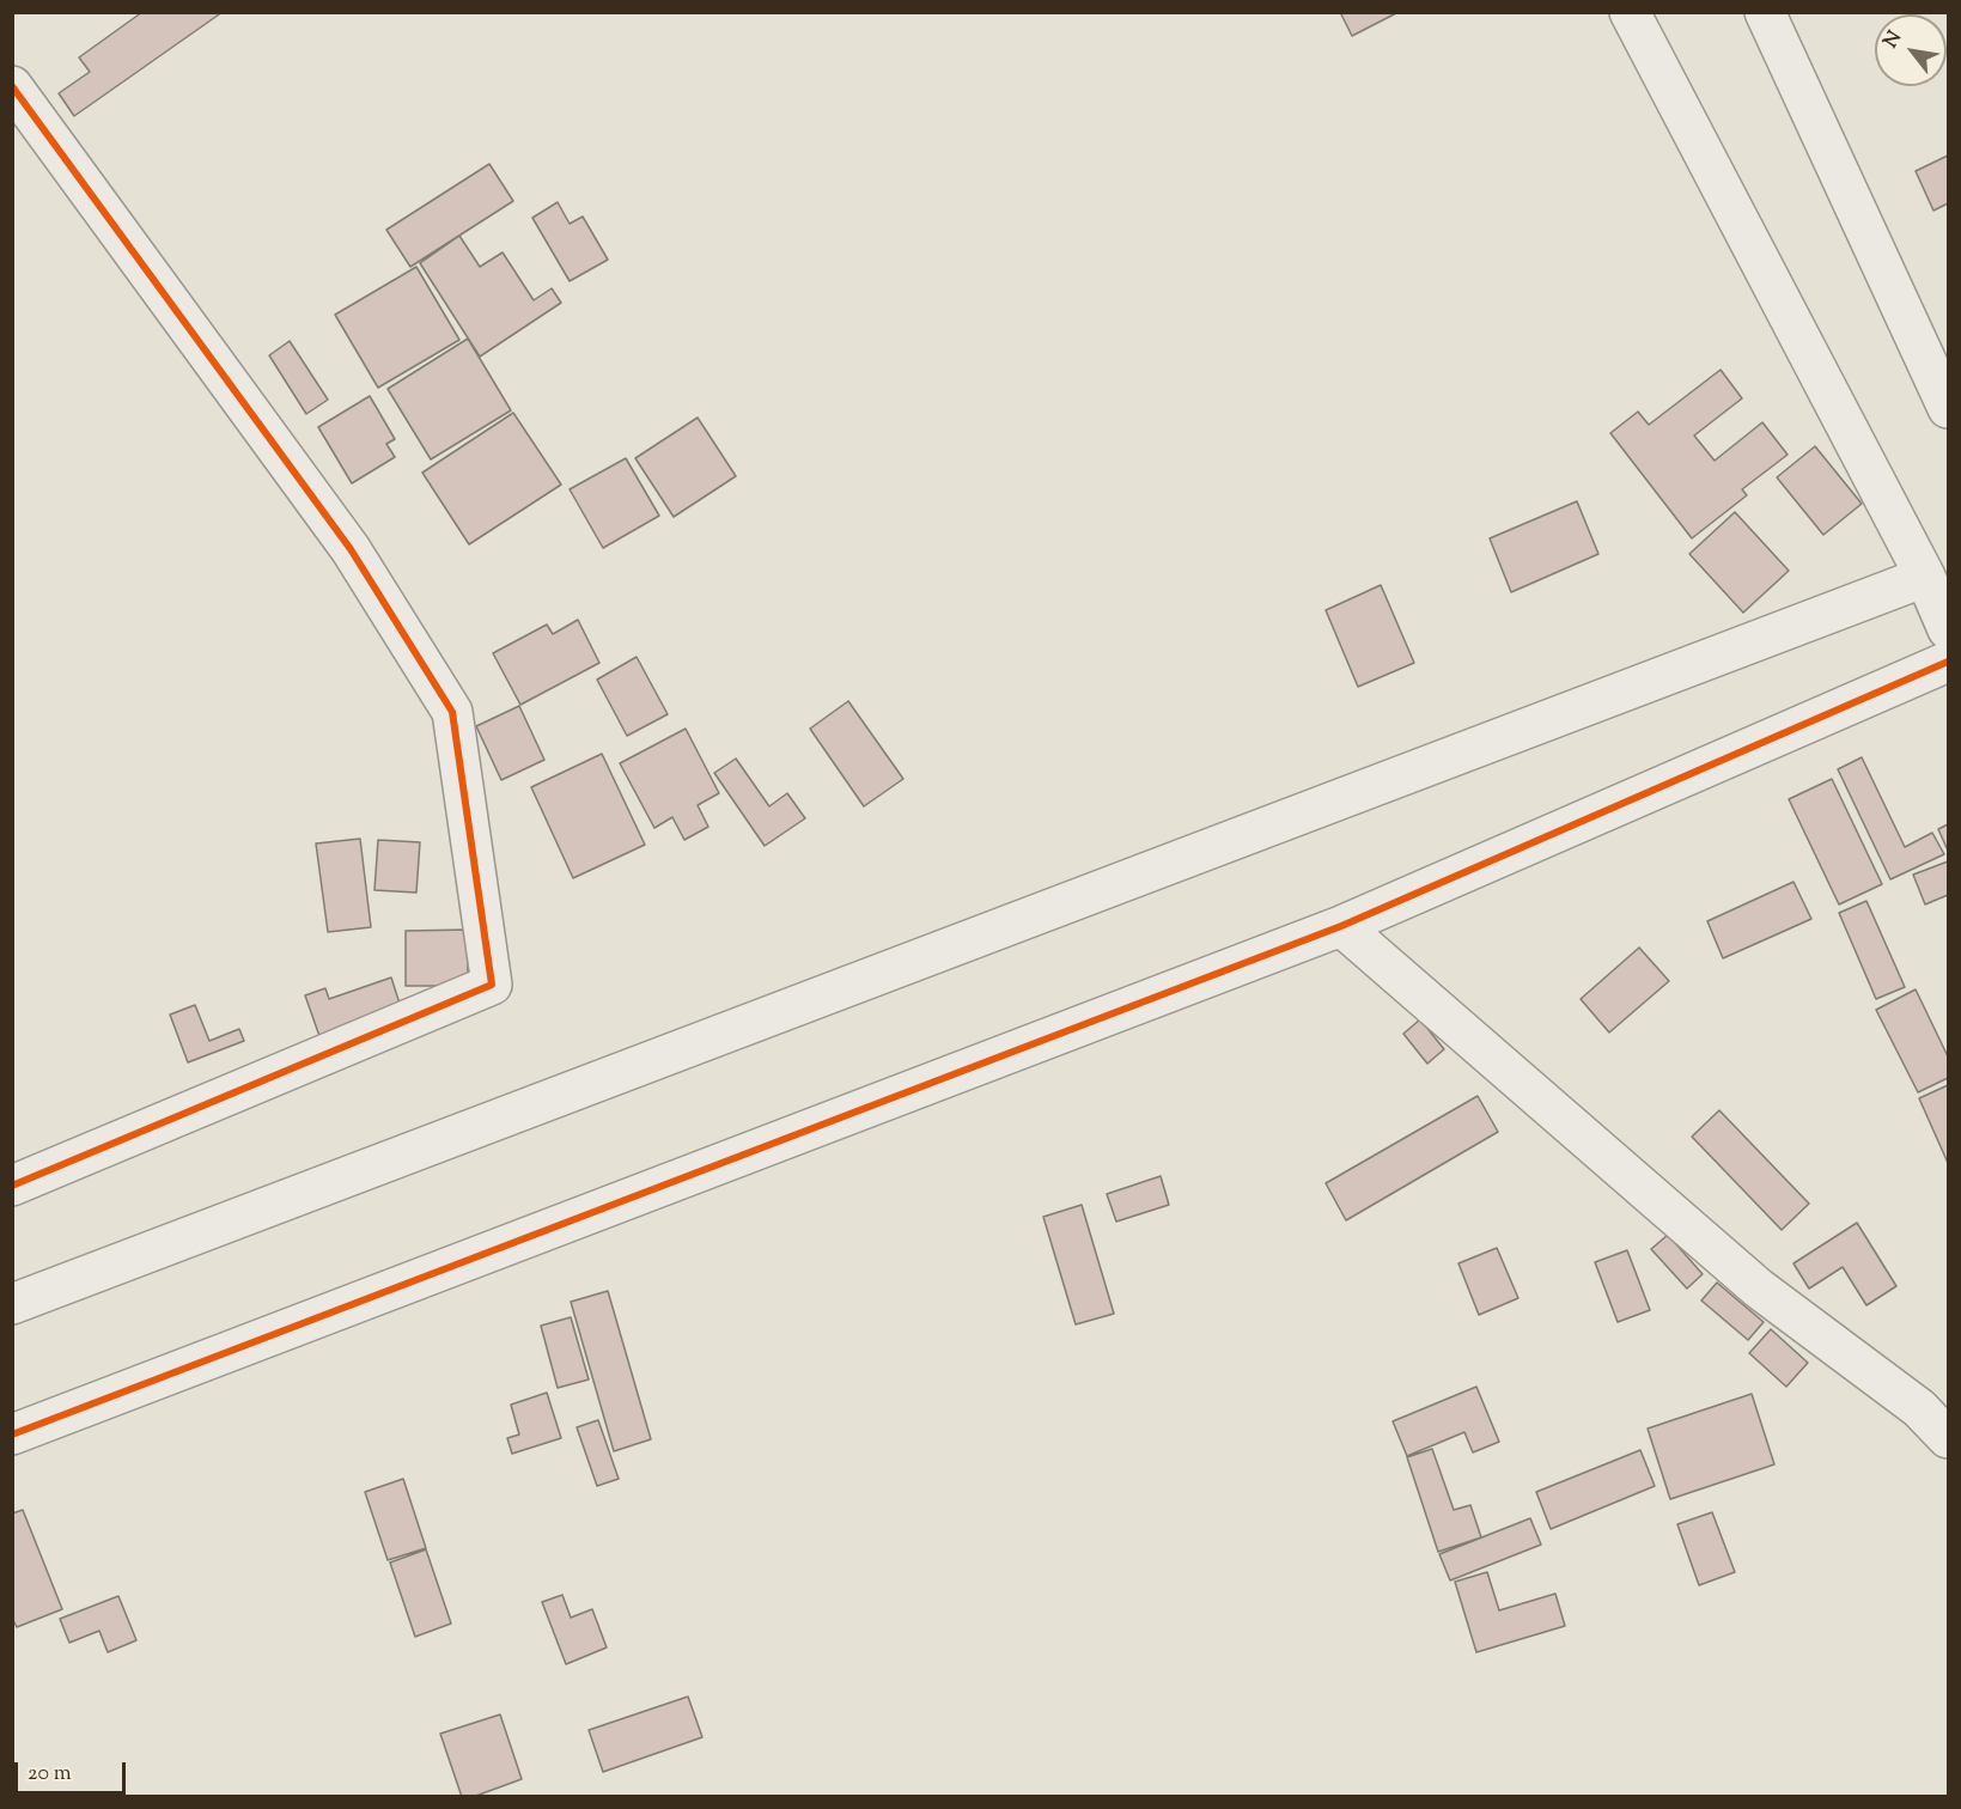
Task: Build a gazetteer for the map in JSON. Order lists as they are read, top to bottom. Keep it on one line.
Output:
{"scale_bar":"20 m","north":"top left"}
